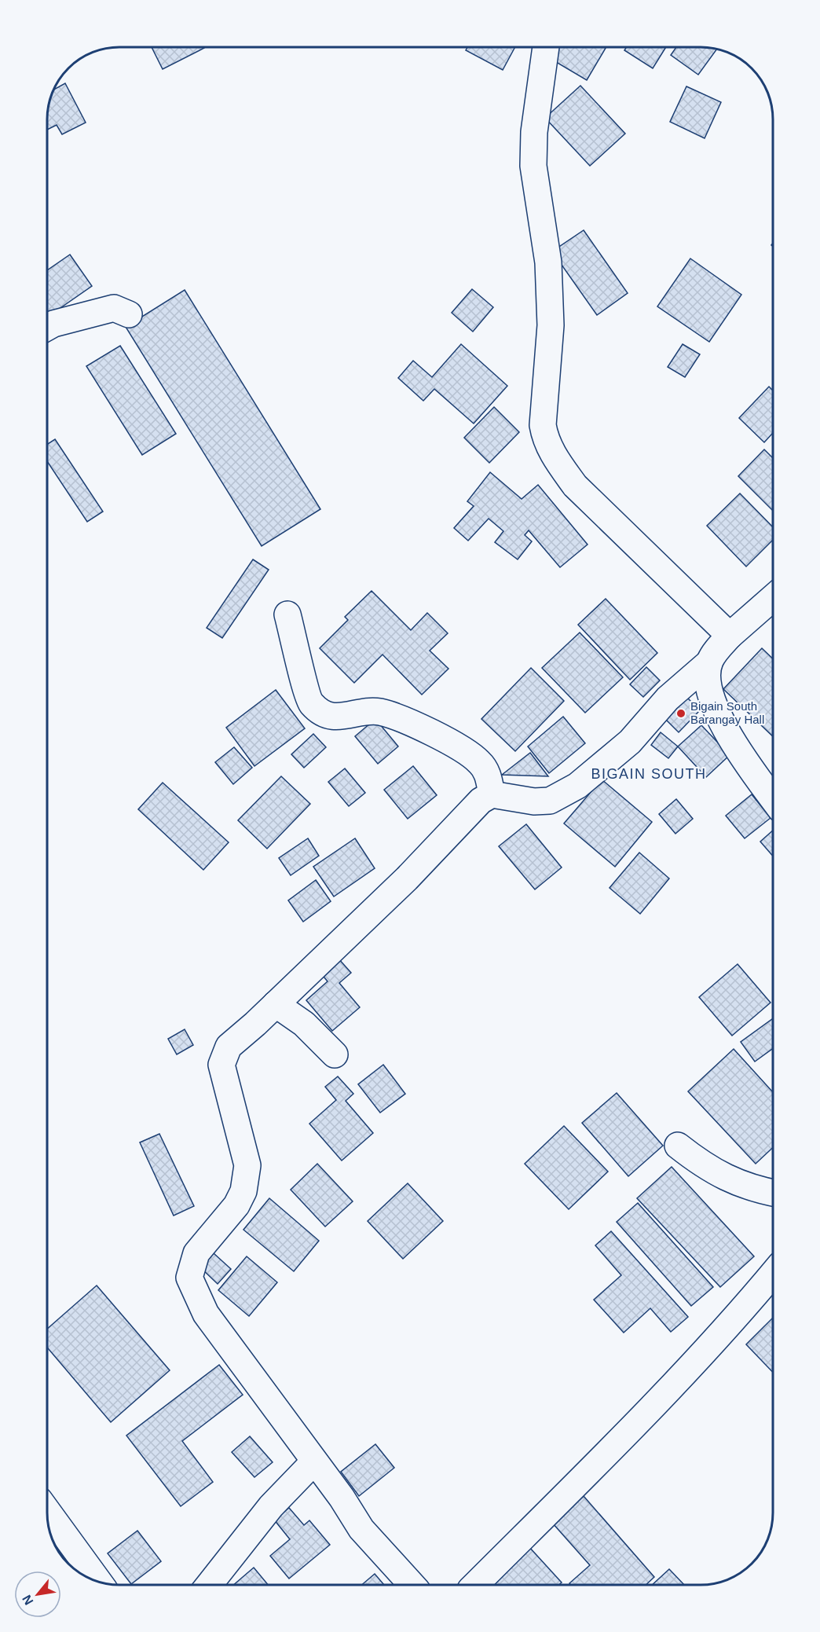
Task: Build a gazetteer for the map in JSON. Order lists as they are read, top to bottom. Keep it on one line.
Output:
{"districts":["BIGAIN SOUTH"],"places":["Bigain South Barangay Hall"],"north":"bottom left"}
